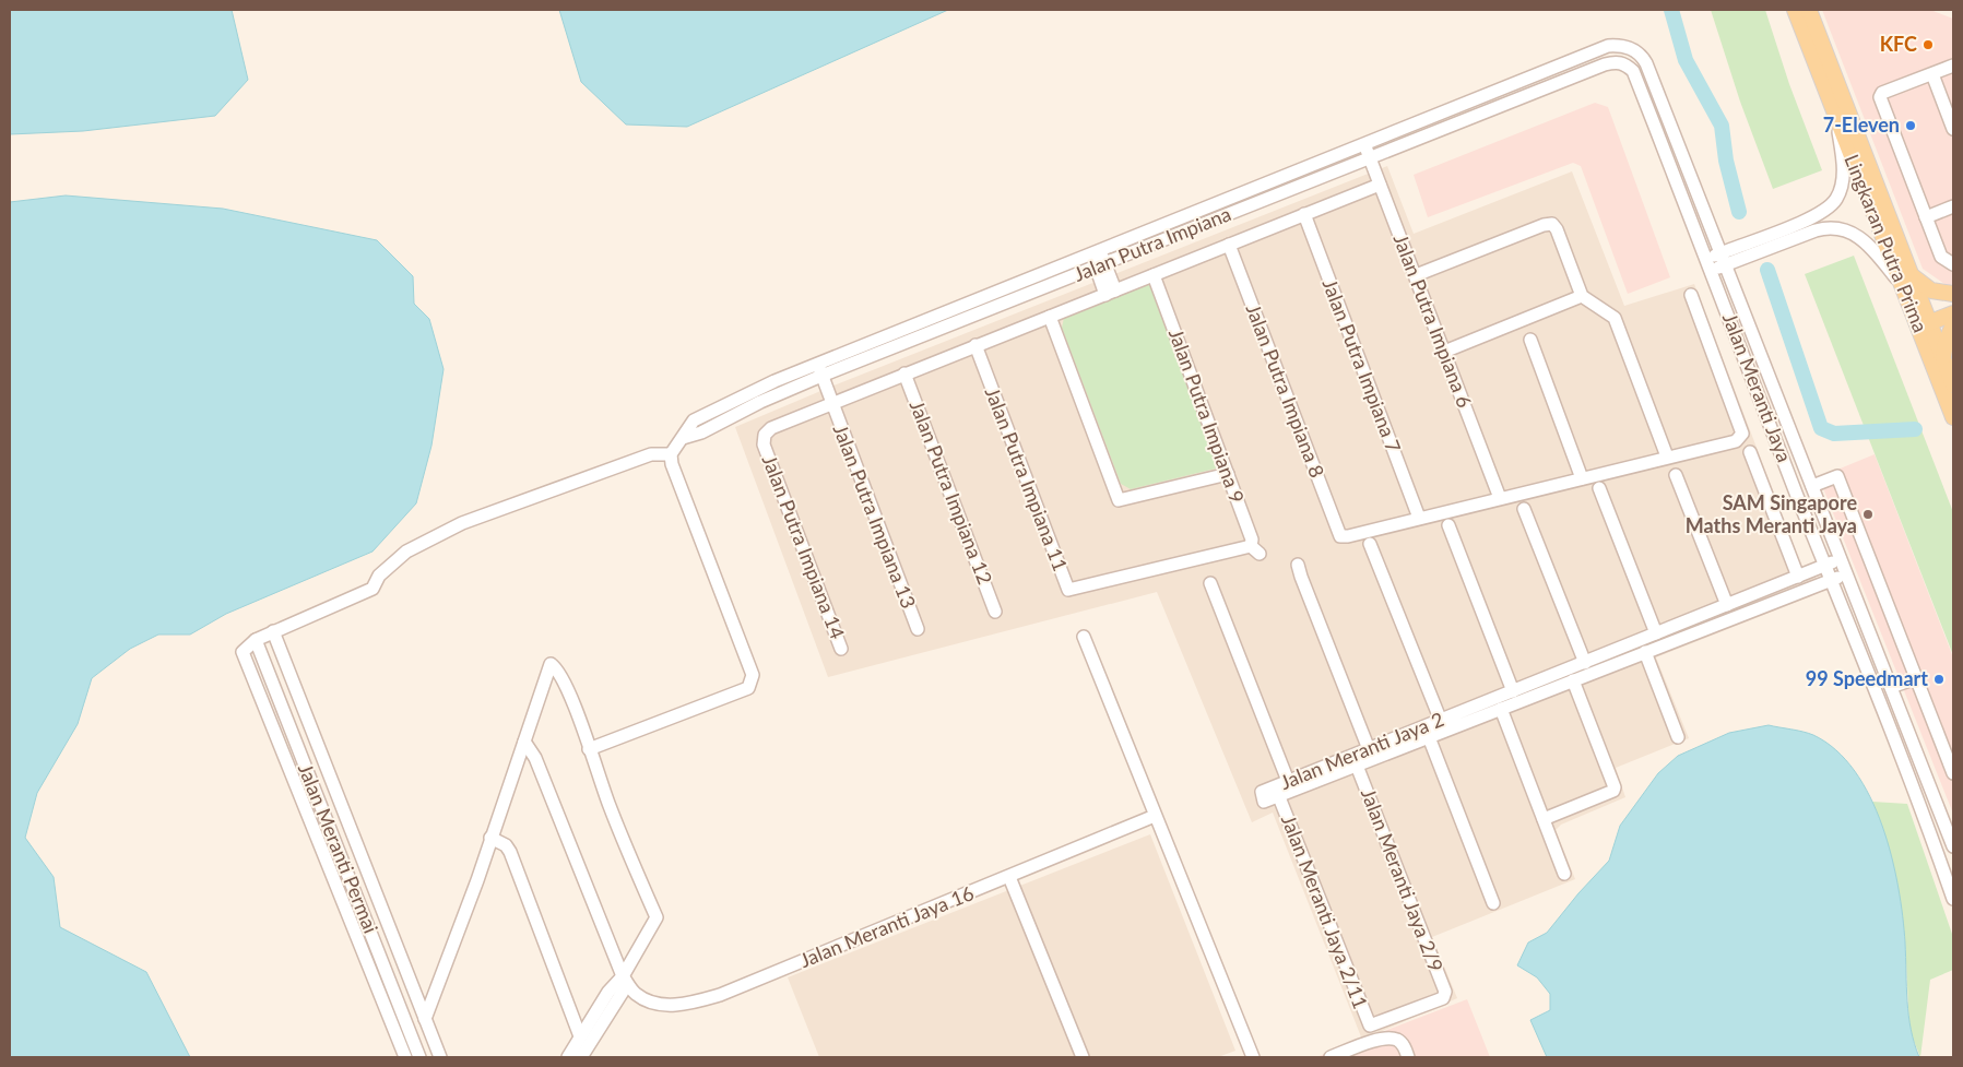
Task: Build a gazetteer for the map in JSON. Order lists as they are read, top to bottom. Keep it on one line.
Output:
{"streets":{"main road":["Lingkaran Putra Prima"],"street":["Jalan Putra Impiana","Jalan Putra Impiana 6","Jalan Putra Impiana 7","Jalan Meranti Jaya","Jalan Putra Impiana 8","Jalan Putra Impiana 9","Jalan Putra Impiana 11","Jalan Putra Impiana 12","Jalan Putra Impiana 13","Jalan Putra Impiana 14","Jalan Meranti Jaya 2","Jalan Meranti Permai","Jalan Meranti Jaya 2/9","Jalan Meranti Jaya 2/11","Jalan Meranti Jaya 16"]},"crossings":[["Jalan Putra Impiana","Jalan Putra Impiana 6"],["Jalan Putra Impiana","Jalan Meranti Jaya"],["Jalan Putra Impiana","Jalan Putra Impiana 13"],["Jalan Putra Impiana 7","Jalan Putra Impiana 8"],["Jalan Meranti Jaya","Jalan Meranti Jaya 2"],["Jalan Putra Impiana 9","Jalan Putra Impiana 11"],["Jalan Putra Impiana 13","Jalan Putra Impiana 14"],["Jalan Meranti Jaya 2","Jalan Meranti Jaya 2/9"],["Jalan Meranti Jaya 2","Jalan Meranti Jaya 2/11"],["Jalan Meranti Jaya 2/9","Jalan Meranti Jaya 2/11"]],"places":["KFC","7-Eleven","SAM Singapore Maths Meranti Jaya","99 Speedmart"]}
